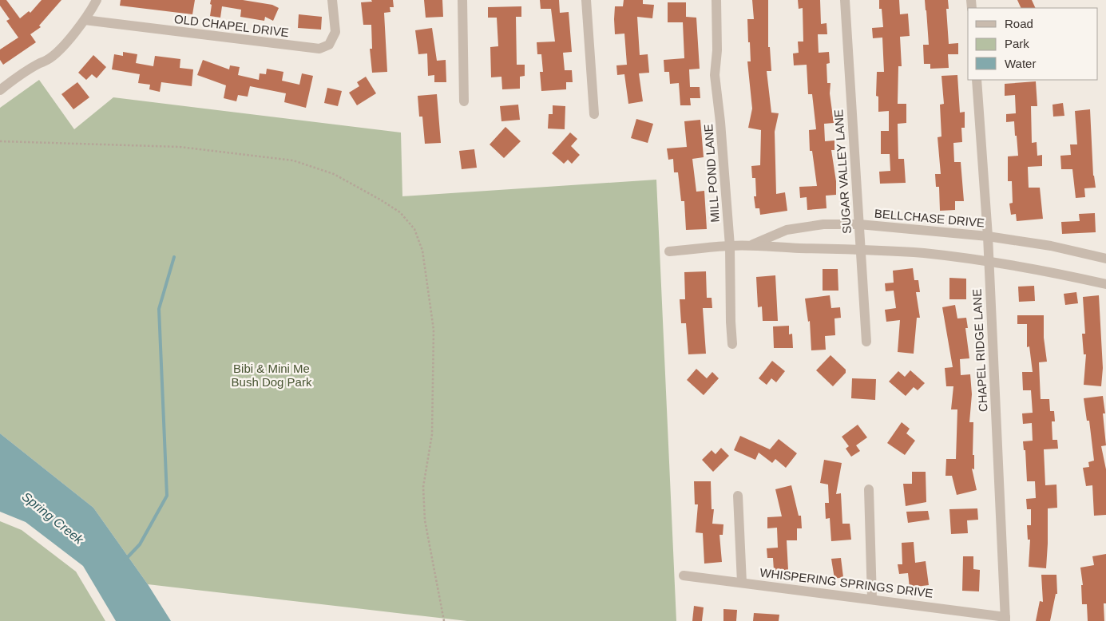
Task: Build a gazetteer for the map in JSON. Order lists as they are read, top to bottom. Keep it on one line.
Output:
{"streets":{"street":["OLD CHAPEL DRIVE","SUGAR VALLEY LANE","MILL POND LANE","BELLCHASE DRIVE","CHAPEL RIDGE LANE","WHISPERING SPRINGS DRIVE"]},"crossings":[["SUGAR VALLEY LANE","BELLCHASE DRIVE"],["MILL POND LANE","BELLCHASE DRIVE"],["BELLCHASE DRIVE","CHAPEL RIDGE LANE"],["CHAPEL RIDGE LANE","WHISPERING SPRINGS DRIVE"]],"water":["Spring Creek"],"parks":["Bibi & Mini Me Bush Dog Park"],"legend":["Road","Park","Water"]}
